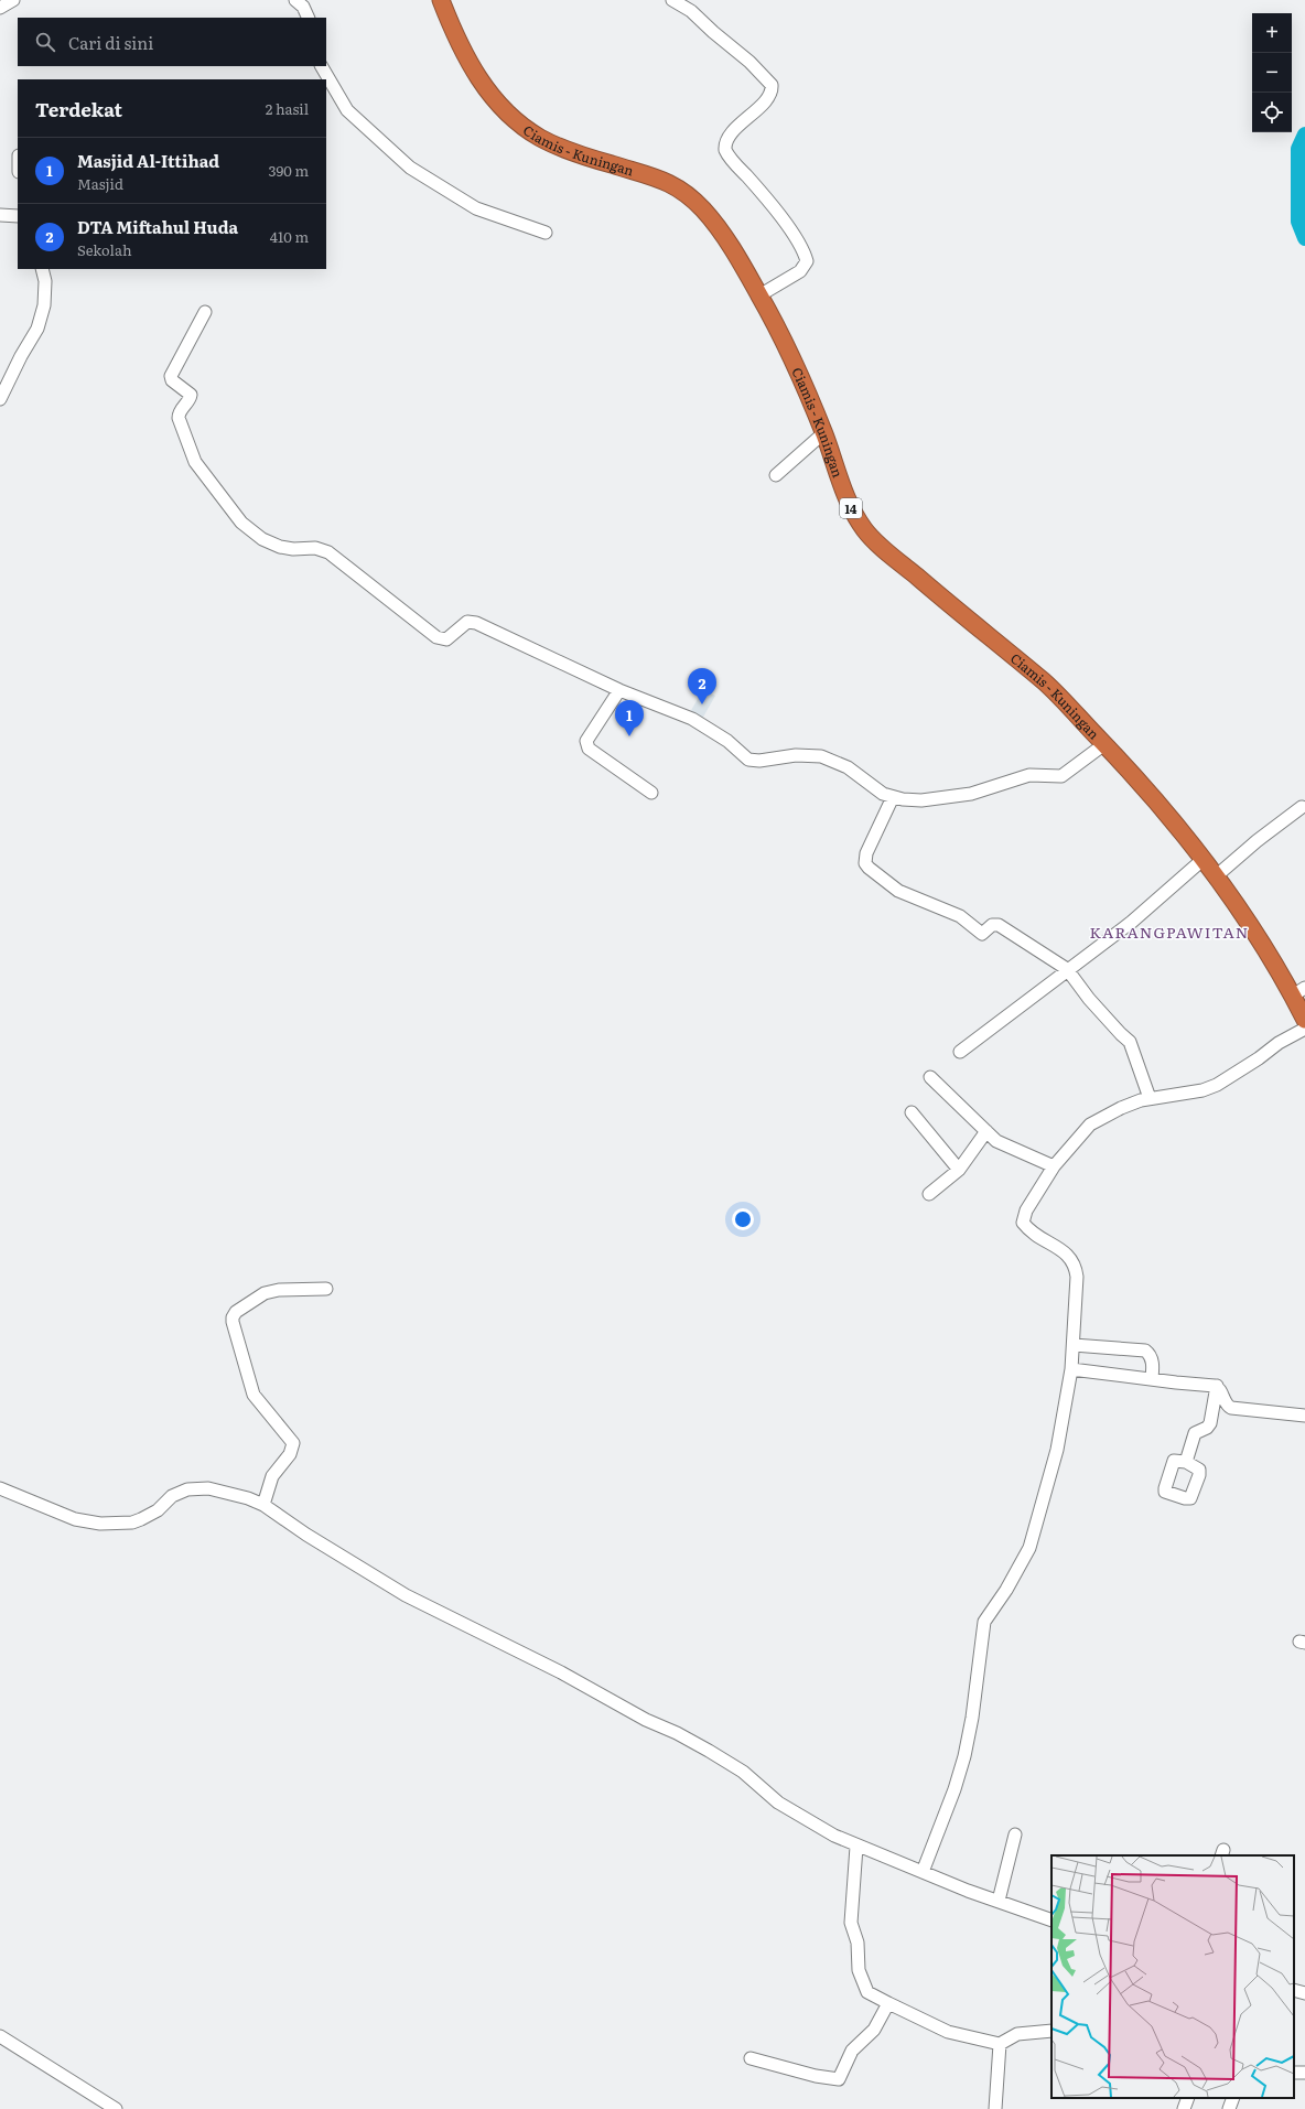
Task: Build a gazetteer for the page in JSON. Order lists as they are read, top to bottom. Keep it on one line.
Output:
{"streets":{"highway":["Ciamis - Kuningan","14"]},"districts":["KARANGPAWITAN"],"page":{"map_buttons":["+","−"],"search":"Cari di sini","heading":["Terdekat","2 hasil"],"list":[{"mark":"1","name":"Masjid Al-Ittihad","note":"Masjid","value":"390 m"},{"mark":"2","name":"DTA Miftahul Huda","note":"Sekolah","value":"410 m"}],"pins":["2","1"]}}
